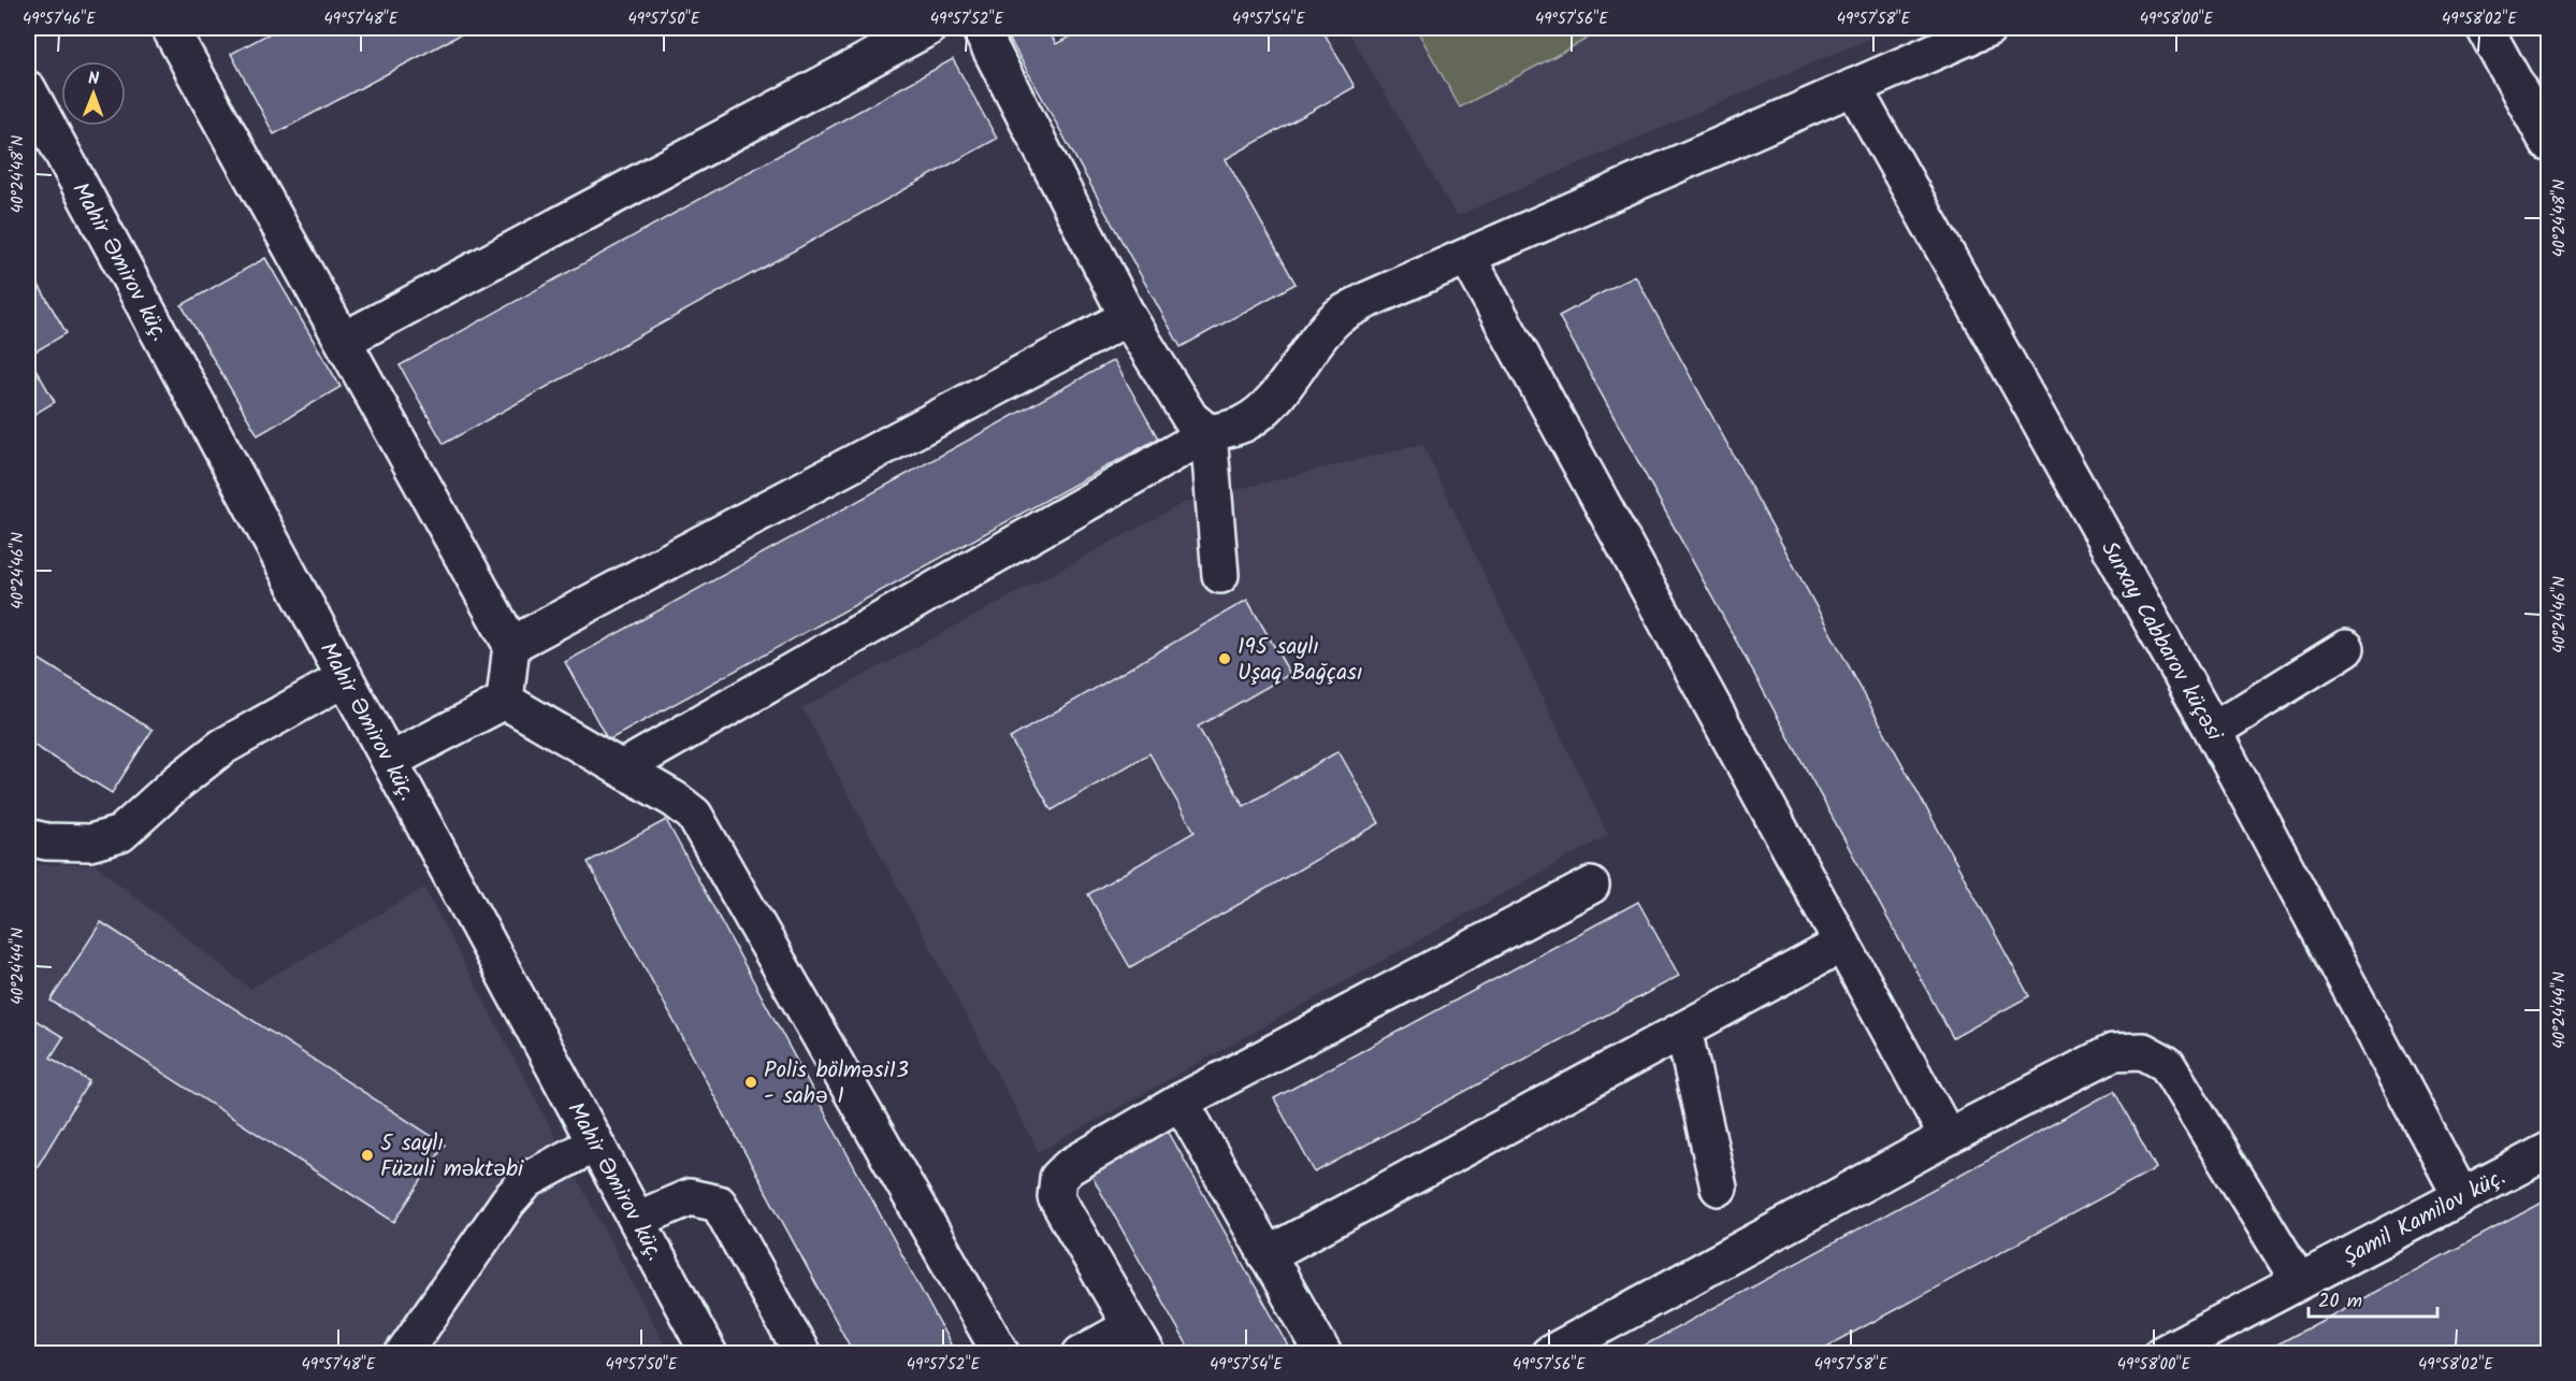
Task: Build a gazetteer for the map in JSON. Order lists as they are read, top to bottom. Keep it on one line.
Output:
{"streets":{"street":["Mahir Əmirov küç.","Surxay Cabbarov küçəsi","Şamil Kamilov küç."]},"crossings":[["Surxay Cabbarov küçəsi","Şamil Kamilov küç."]],"places":["195 saylı Uşaq Bağçası","Polis bölməsi13 - sahə 1","5 saylı Füzuli məktəbi"],"scale_bar":"20 m","north":"top","coordinates":["49°57'46\"E","49°57'48\"E","49°57'50\"E","49°57'52\"E","49°57'54\"E","49°57'56\"E","49°57'58\"E","49°58'00\"E","49°58'02\"E","40°24'48\"N","40°24'46\"N","40°24'44\"N"]}
